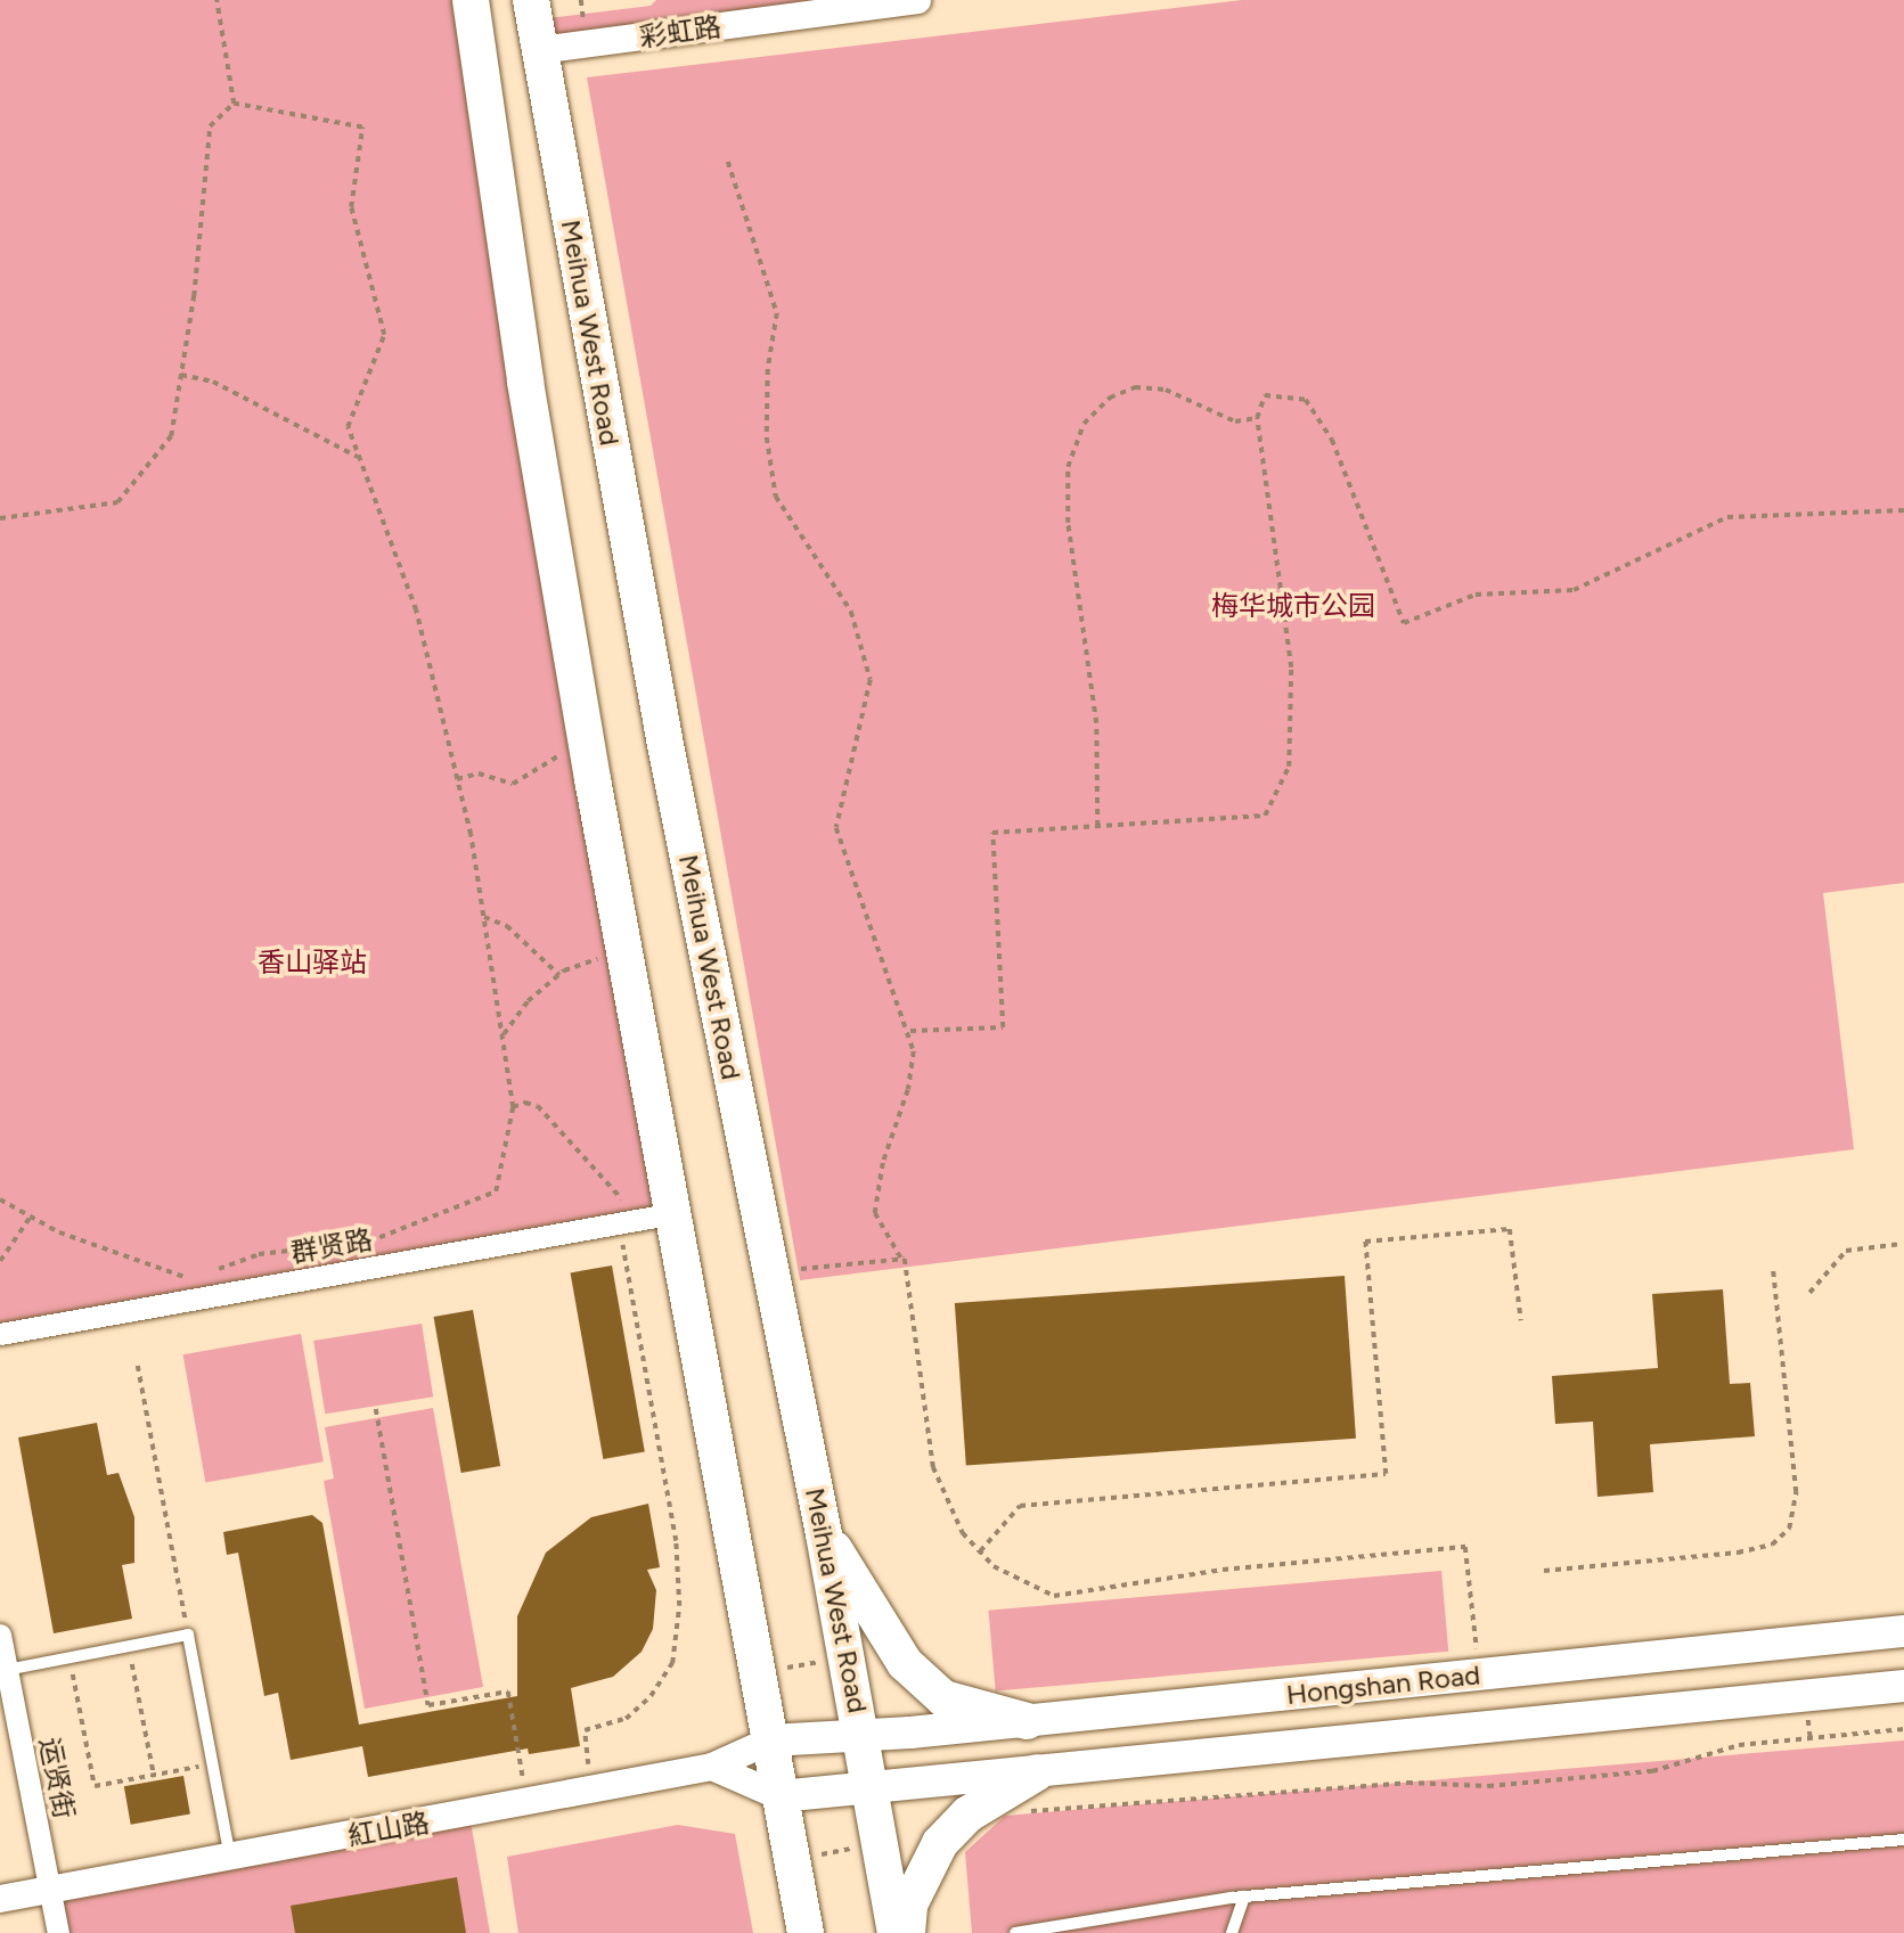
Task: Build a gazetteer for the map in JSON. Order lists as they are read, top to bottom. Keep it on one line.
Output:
{"streets":{"main road":["Meihua West Road","Hongshan Road"],"street":["彩虹路","群贤路","运贤街","紅山路"]},"crossings":[["彩虹路","Meihua West Road"],["Meihua West Road","Hongshan Road"],["Hongshan Road","紅山路"],["运贤街","紅山路"]],"parks":["梅华城市公园","香山驿站"]}
